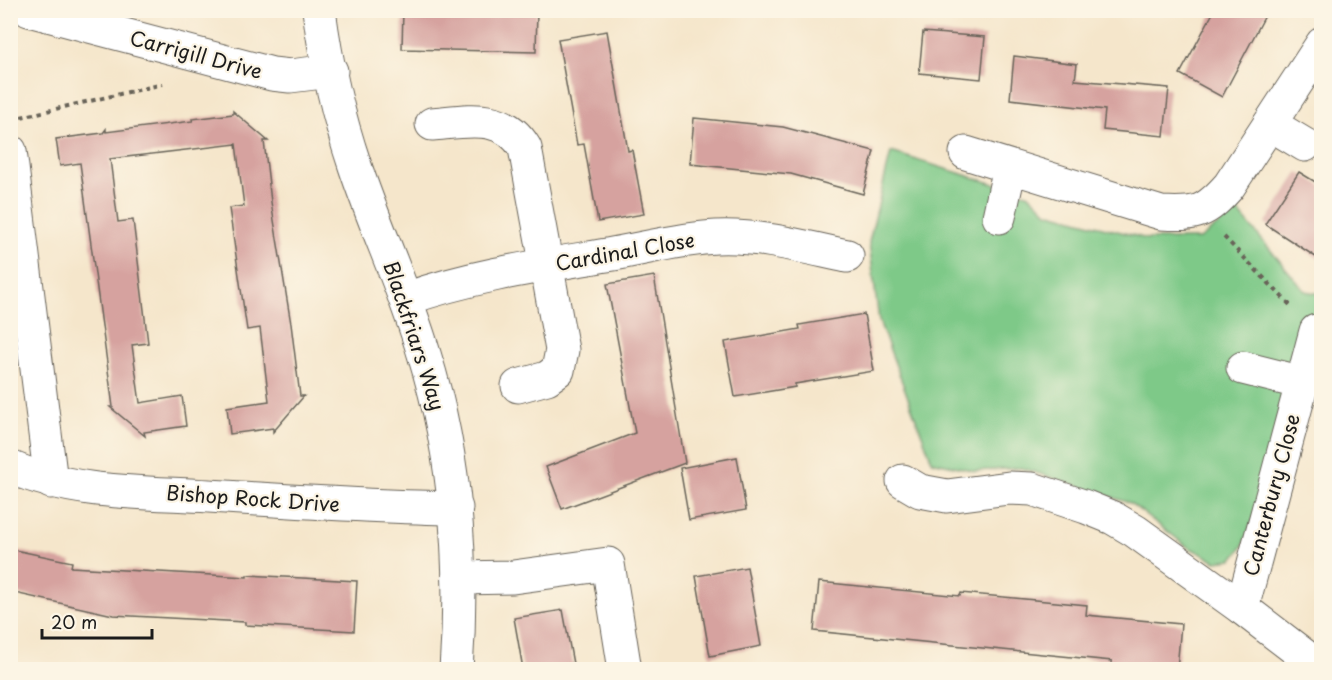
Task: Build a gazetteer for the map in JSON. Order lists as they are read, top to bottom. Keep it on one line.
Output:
{"streets":{"street":["Carrigill Drive","Cardinal Close","Blackfriars Way","Canterbury Close","Bishop Rock Drive"]},"crossings":[["Carrigill Drive","Blackfriars Way"],["Cardinal Close","Blackfriars Way"],["Blackfriars Way","Bishop Rock Drive"]],"scale_bar":"20 m"}
